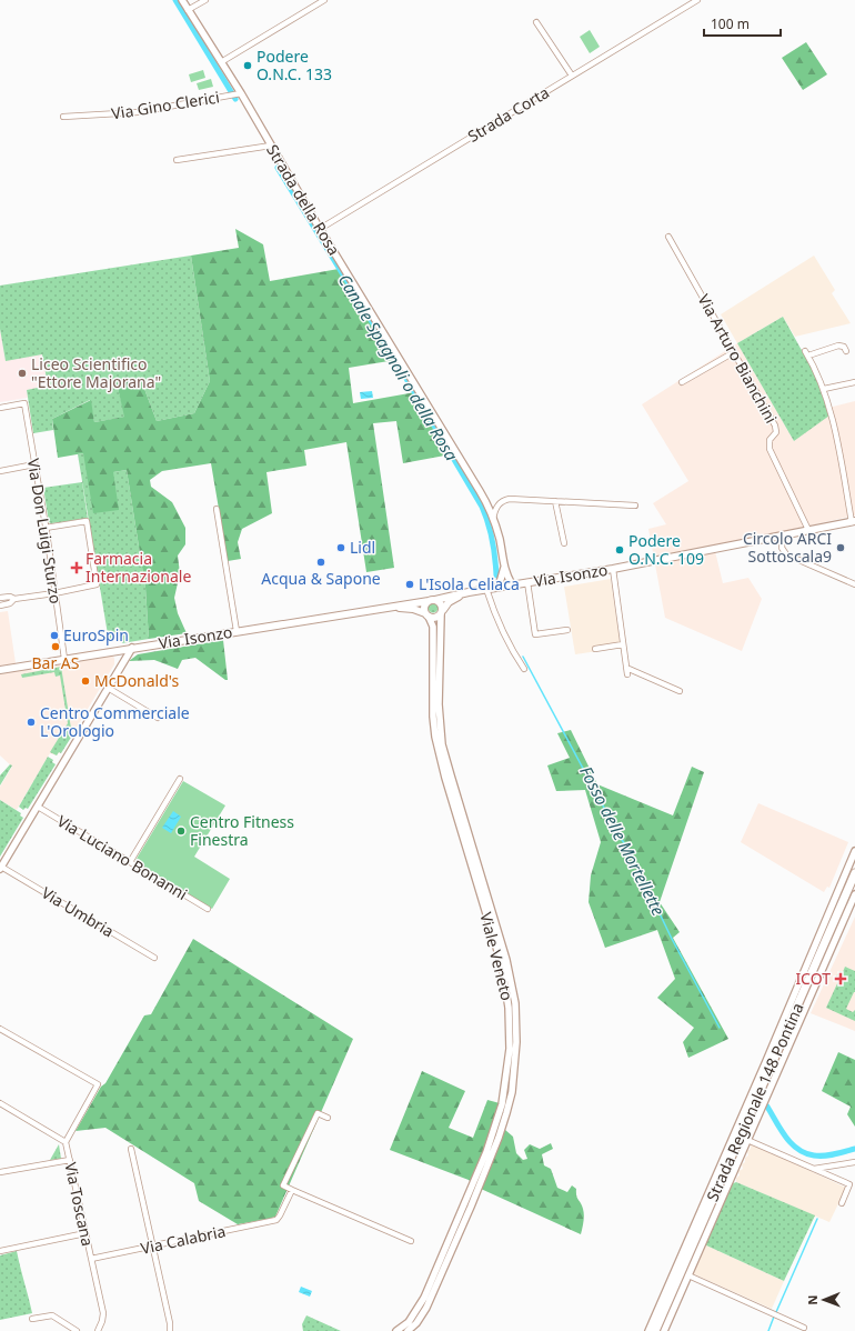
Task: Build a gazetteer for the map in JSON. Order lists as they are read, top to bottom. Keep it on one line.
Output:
{"streets":{"main road":["Via Isonzo","Strada Regionale 148 Pontina"],"street":["Via Gino Clerici","Strada Corta","Strada della Rosa","Via Arturo Bianchini","Via Don Luigi Sturzo","Via Luciano Bonanni","Via Umbria","Viale Veneto","Via Toscana","Via Calabria"]},"crossings":[["Via Gino Clerici","Strada della Rosa"],["Strada Corta","Strada della Rosa"],["Strada della Rosa","Via Isonzo"],["Via Arturo Bianchini","Via Isonzo"],["Via Don Luigi Sturzo","Via Isonzo"],["Via Isonzo","Viale Veneto"],["Via Toscana","Via Calabria"]],"water":["Canale Spagnoli o della Rosa","Fosso delle Mortellette"],"places":{"other":["Podere O.N.C. 133","Liceo Scientifico \"Ettore Majorana\"","Lidl","Circolo ARCI Sottoscala9","Podere O.N.C. 109","Acqua & Sapone","L'Isola Celiaca","EuroSpin","Bar AS","McDonald's","Centro Commerciale L'Orologio","Centro Fitness Finestra"],"health":["Farmacia Internazionale","ICOT"]},"scale_bar":"100 m","north":"left"}
